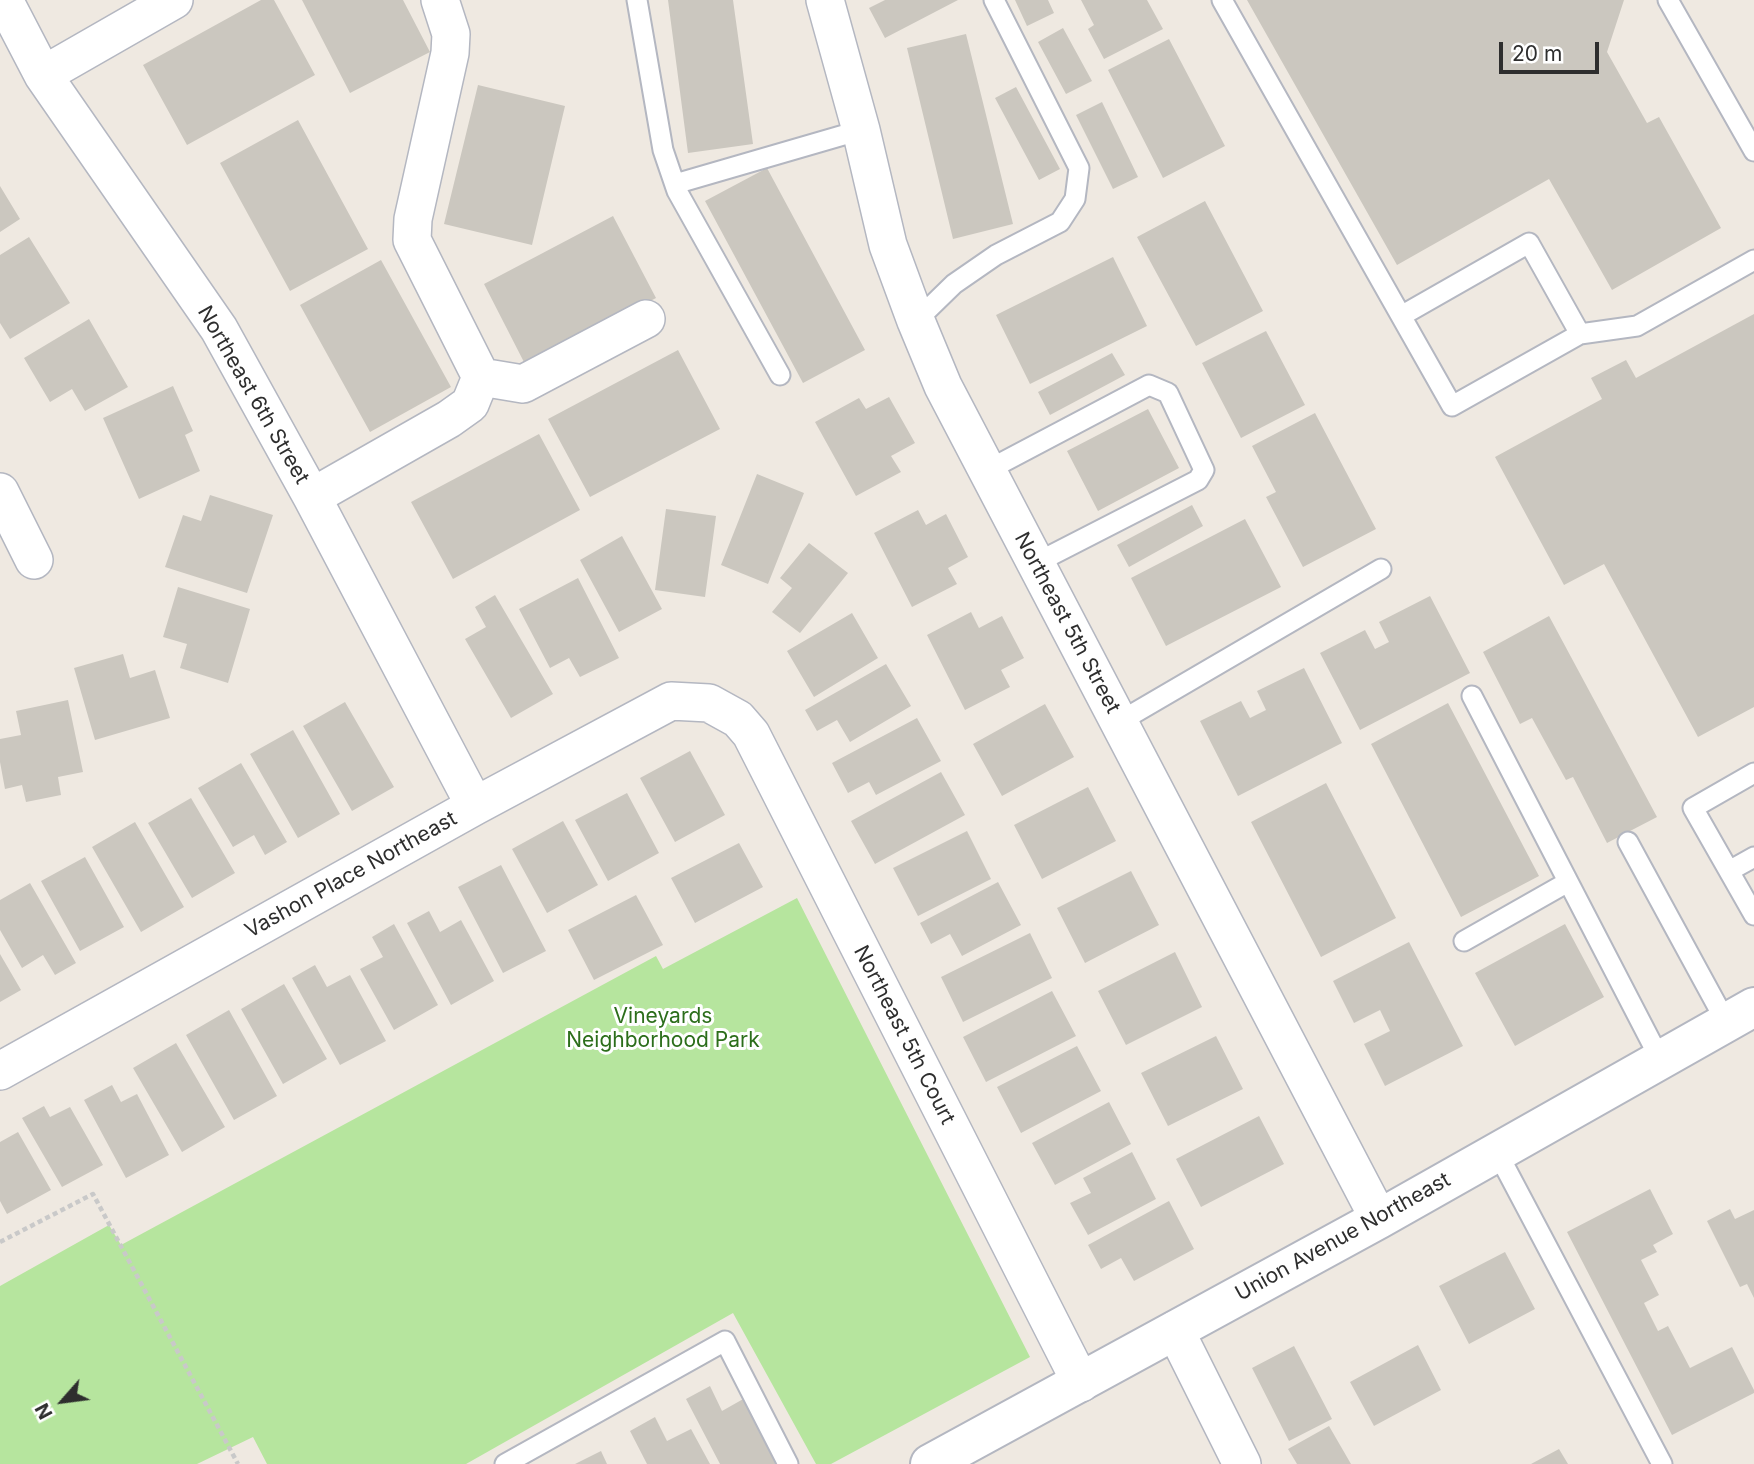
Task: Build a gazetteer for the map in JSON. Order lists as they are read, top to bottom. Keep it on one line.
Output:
{"streets":{"street":["Northeast 6th Street","Northeast 5th Street","Vashon Place Northeast","Northeast 5th Court","Union Avenue Northeast"]},"crossings":[["Northeast 6th Street","Vashon Place Northeast"],["Northeast 5th Street","Union Avenue Northeast"],["Vashon Place Northeast","Northeast 5th Court"],["Northeast 5th Court","Union Avenue Northeast"]],"parks":["Vineyards Neighborhood Park"],"scale_bar":"20 m","north":"bottom left"}
